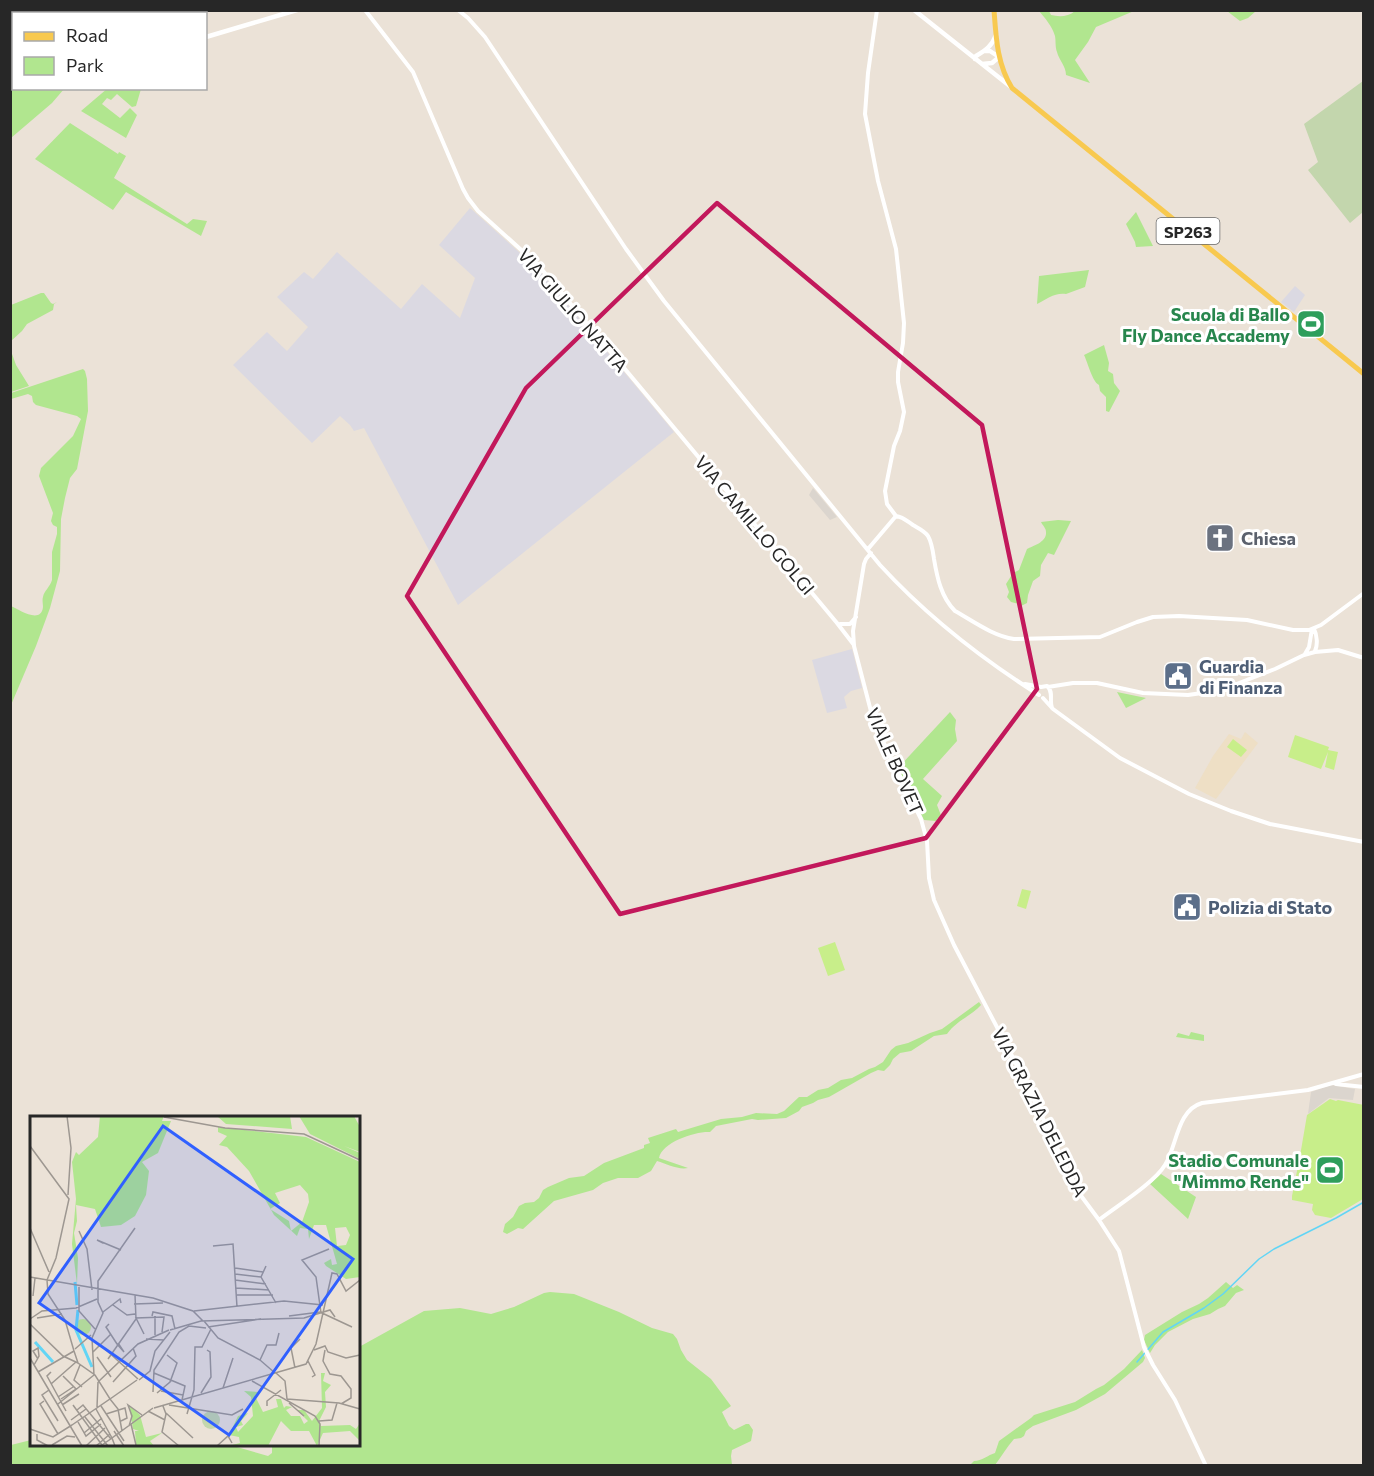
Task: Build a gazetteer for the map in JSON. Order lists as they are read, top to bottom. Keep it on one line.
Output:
{"streets":{"main road":["SP263"],"street":["VIA GIULIO NATTA","VIA CAMILLO GOLGI","VIALE BOVET","VIA GRAZIA DELEDDA"]},"crossings":[["VIA GIULIO NATTA","VIA CAMILLO GOLGI"],["VIA CAMILLO GOLGI","VIALE BOVET"],["VIALE BOVET","VIA GRAZIA DELEDDA"]],"places":{"sports":["Scuola di Ballo Fly Dance Accademy","Stadio Comunale \"Mimmo Rende\""],"church":["Chiesa"],"public building":["Guardia di Finanza","Polizia di Stato"]},"legend":["Road","Park"]}
